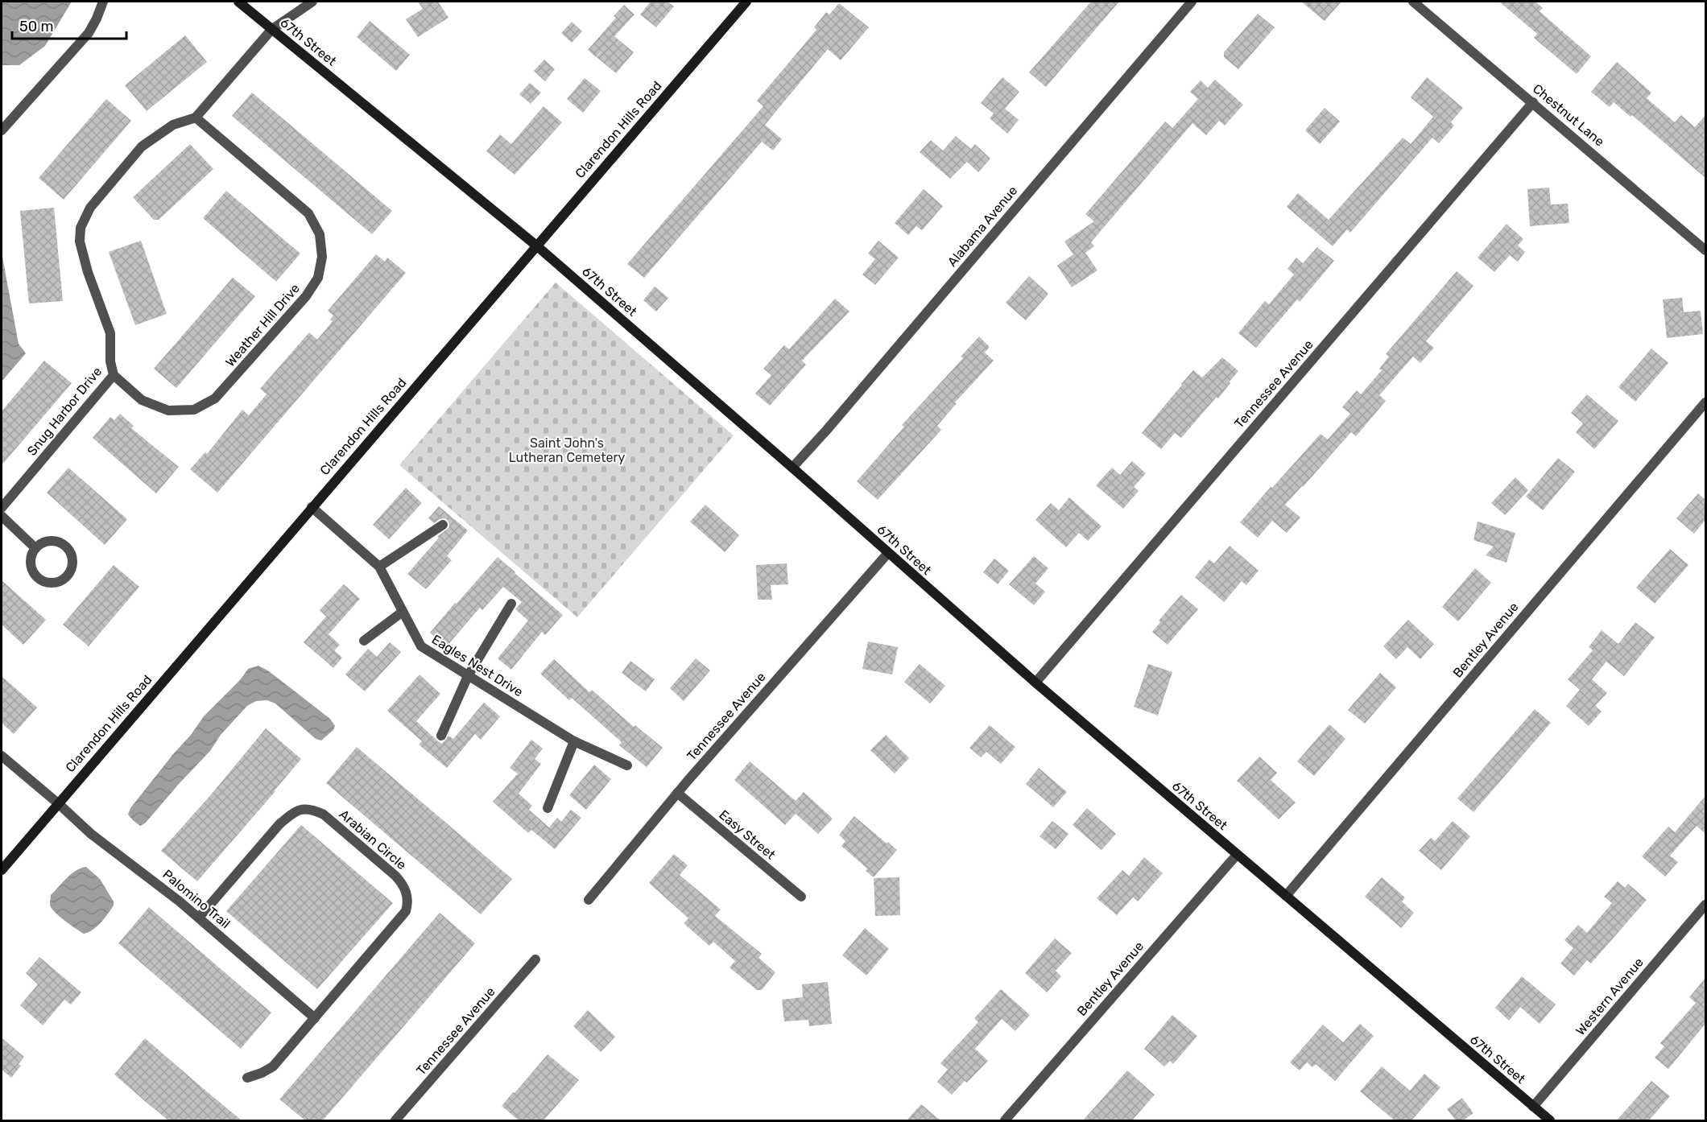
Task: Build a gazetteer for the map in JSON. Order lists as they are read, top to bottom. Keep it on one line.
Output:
{"streets":{"street":["67th Street","Chestnut Lane","Clarendon Hills Road","Alabama Avenue","Weather Hill Drive","Tennessee Avenue","Snug Harbor Drive","Bentley Avenue","Eagles Nest Drive","Easy Street","Arabian Circle","Palomino Trail","Western Avenue"]},"crossings":[["67th Street","Clarendon Hills Road"],["67th Street","Alabama Avenue"],["67th Street","Tennessee Avenue"],["67th Street","Bentley Avenue"],["67th Street","Western Avenue"],["Chestnut Lane","Tennessee Avenue"],["Clarendon Hills Road","Eagles Nest Drive"],["Clarendon Hills Road","Palomino Trail"],["Weather Hill Drive","Snug Harbor Drive"],["Tennessee Avenue","Easy Street"],["Arabian Circle","Palomino Trail"]],"parks":["Saint John's Lutheran Cemetery"],"scale_bar":"50 m"}
